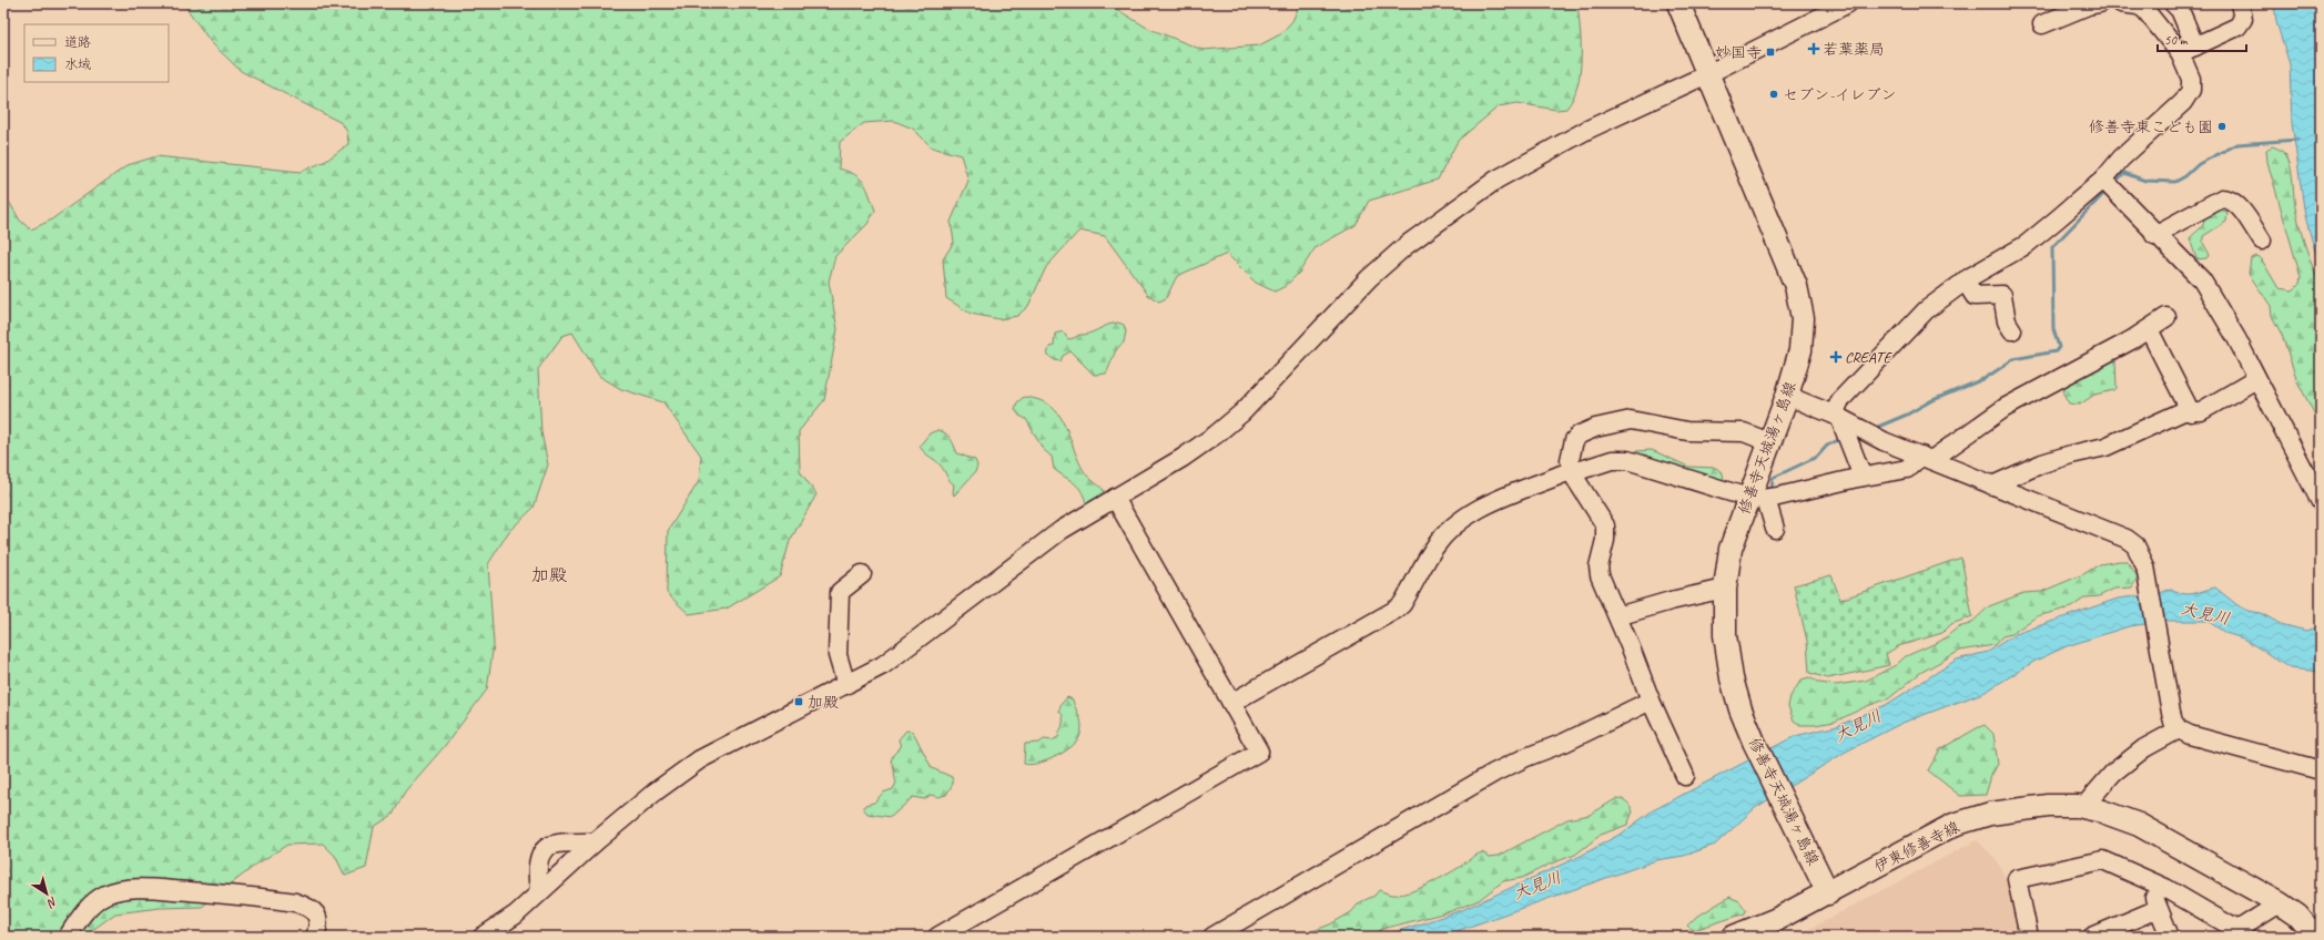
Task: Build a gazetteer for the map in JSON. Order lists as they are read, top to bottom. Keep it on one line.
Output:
{"streets":{"main road":["修善寺天城湯ヶ島線","伊東修善寺線"]},"crossings":[["修善寺天城湯ヶ島線","伊東修善寺線"]],"districts":["加殿"],"water":["大見川"],"places":{"health":["若葉薬局","CREATE"],"transit":["妙国寺","加殿"],"other":["セブン-イレブン","修善寺東こども園"]},"legend":["道路","水域"],"scale_bar":"50 m","north":"bottom right"}
